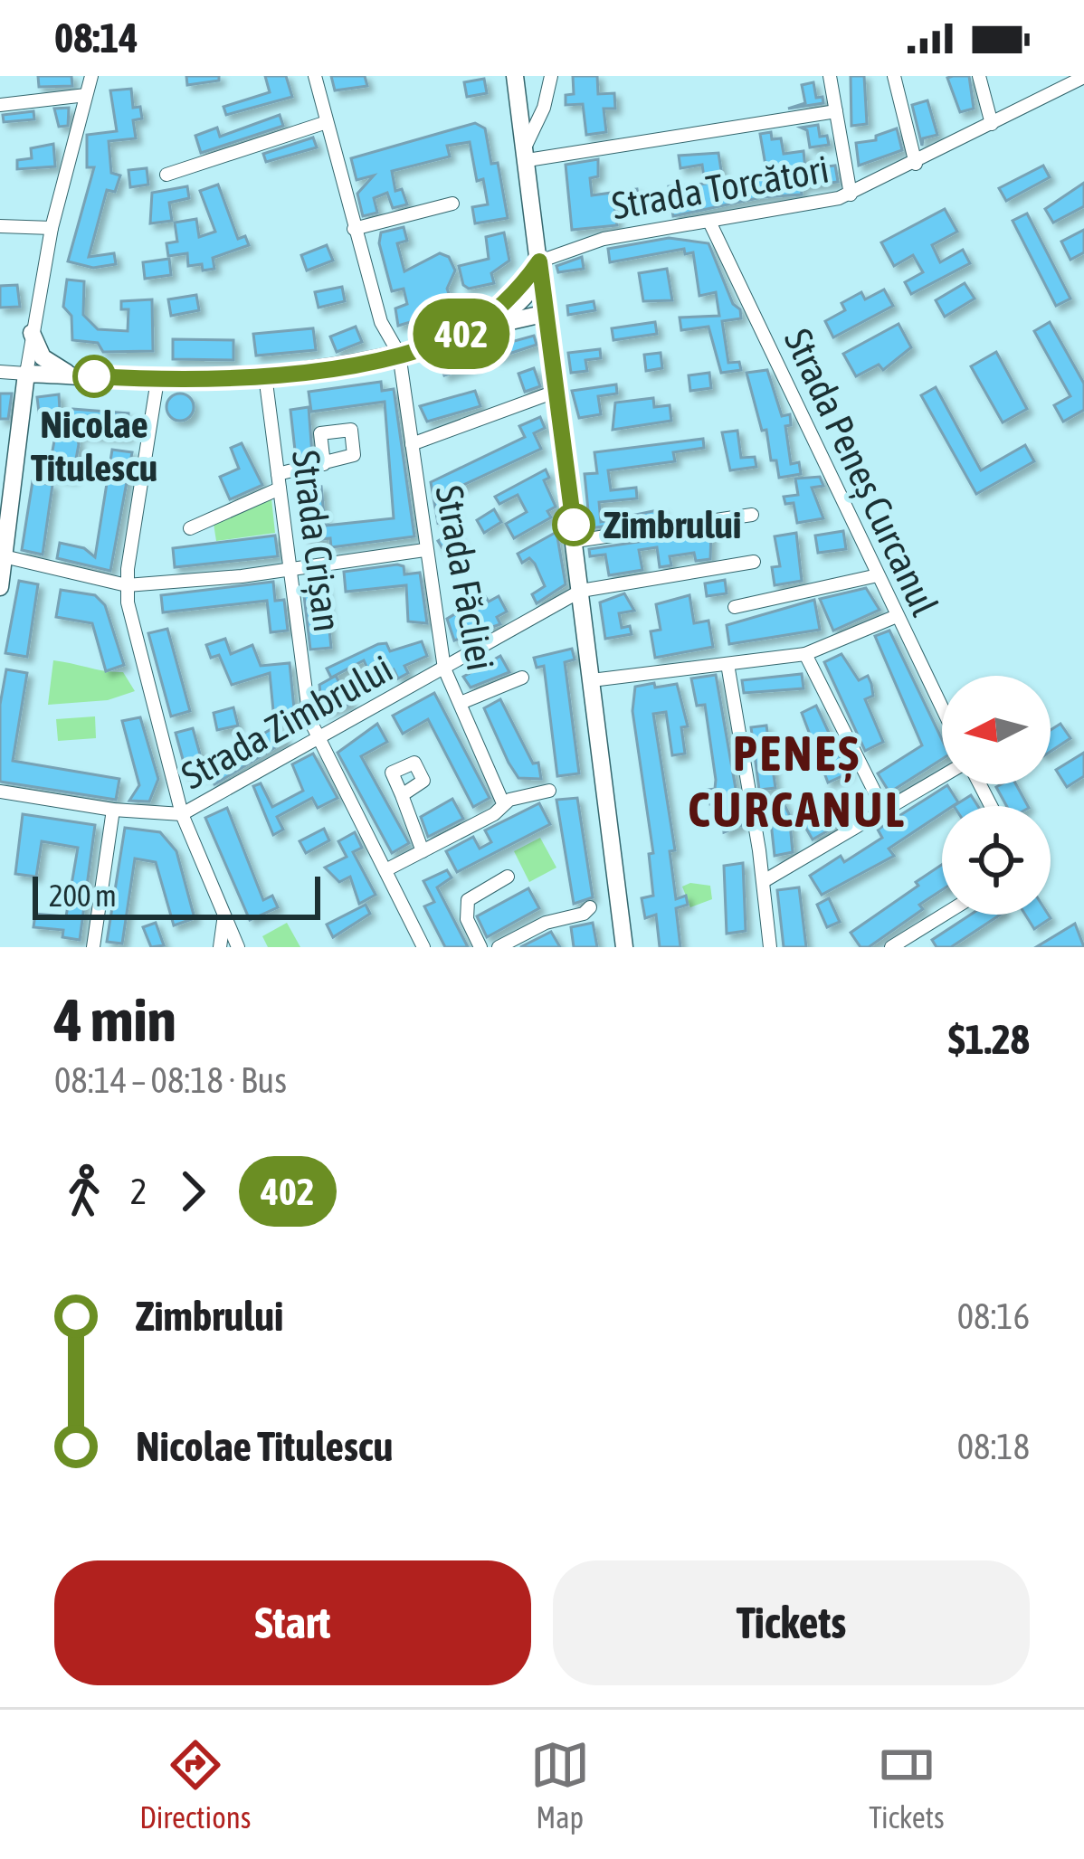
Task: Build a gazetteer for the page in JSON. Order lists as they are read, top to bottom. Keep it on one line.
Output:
{"streets":{"street":["Strada Torcători","Strada Peneș Curcanul","Strada Crișan","Strada Făcliei","Strada Zimbrului"]},"crossings":[["Strada Torcători","Strada Peneș Curcanul"],["Strada Crișan","Strada Zimbrului"],["Strada Făcliei","Strada Zimbrului"]],"districts":["PENEȘ CURCANUL"],"places":["Nicolae Titulescu","Zimbrului"],"lines":["bus line 402"],"scale_bar":"200 m","north":"left","page":{"status":"08:14","on_map":"402","scale":"200 m","heading":["4 min","08:14 – 08:18 · Bus","$1.28"],"legs":["2","402"],"list":[{"name":"Zimbrului","value":"08:16"},{"name":"Nicolae Titulescu","value":"08:18"}],"buttons":["Start","Tickets"],"tabs":["Directions","Map","Tickets"]}}
